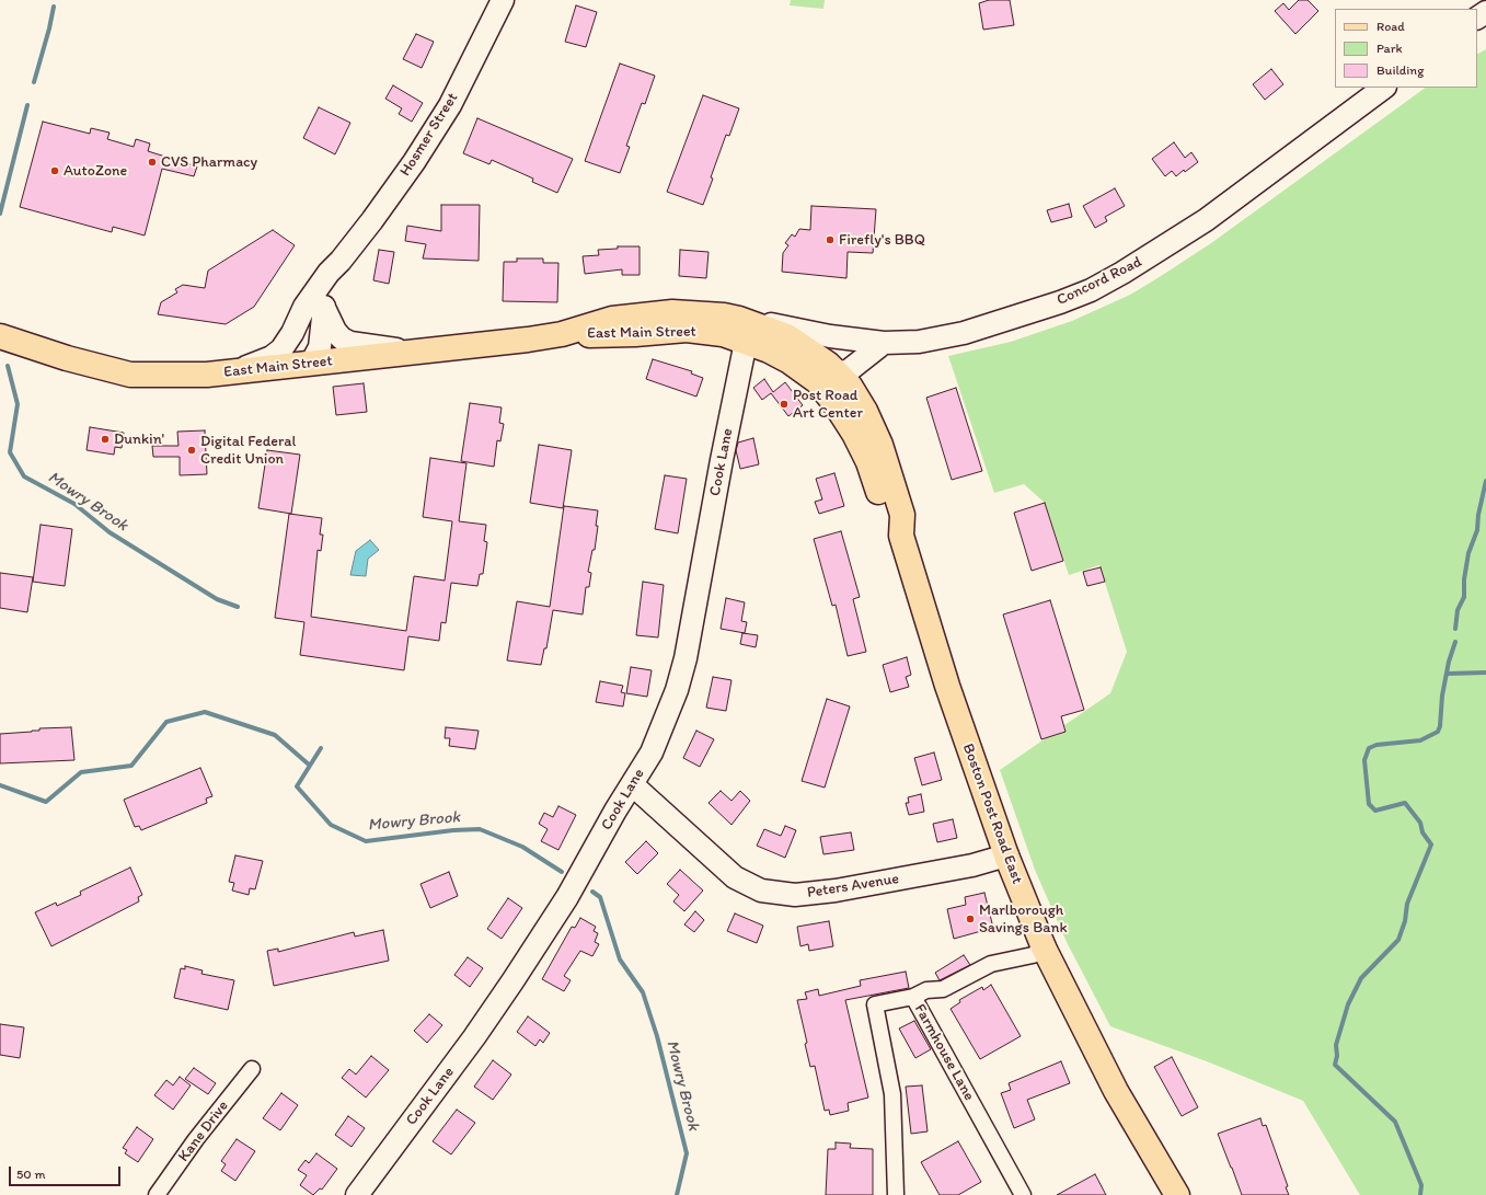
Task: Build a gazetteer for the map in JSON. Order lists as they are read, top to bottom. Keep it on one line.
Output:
{"streets":{"main road":["East Main Street","Boston Post Road East"],"street":["Hosmer Street","Concord Road","Cook Lane","Peters Avenue","Farmhouse Lane","Kane Drive"]},"crossings":[["Hosmer Street","East Main Street"],["Concord Road","East Main Street"],["Concord Road","Boston Post Road East"],["East Main Street","Cook Lane"],["East Main Street","Boston Post Road East"],["Cook Lane","Boston Post Road East"],["Cook Lane","Peters Avenue"],["Boston Post Road East","Peters Avenue"]],"water":["Mowry Brook"],"places":["CVS Pharmacy","AutoZone","Firefly's BBQ","Post Road Art Center","Dunkin'","Digital Federal Credit Union","Marlborough Savings Bank"],"legend":["Road","Park","Building"],"scale_bar":"50 m"}
